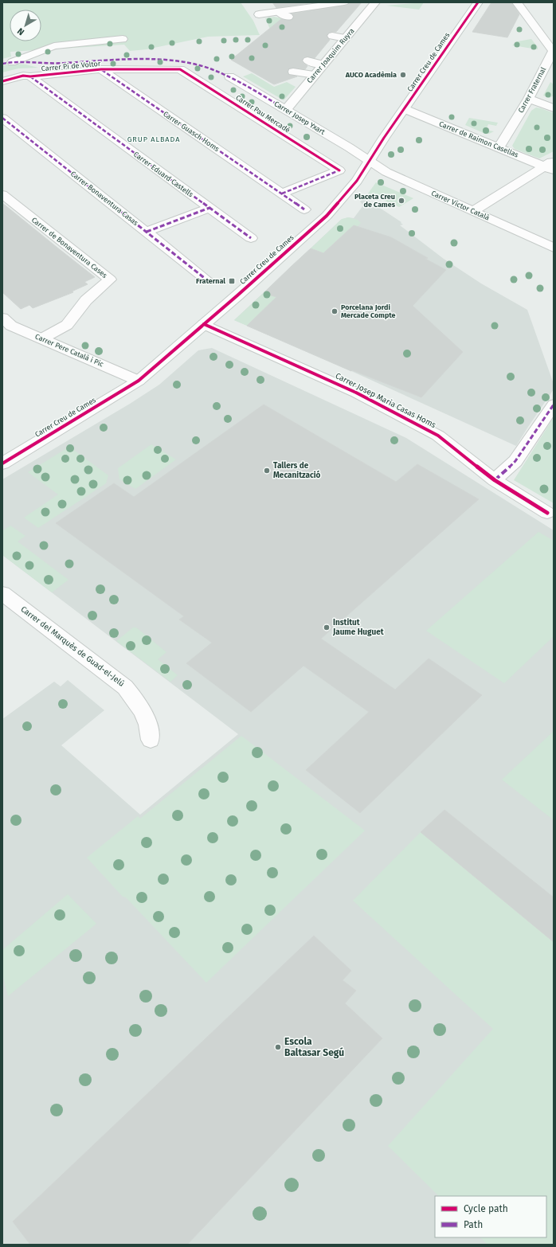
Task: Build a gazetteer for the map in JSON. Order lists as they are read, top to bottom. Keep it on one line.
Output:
{"streets":{"street":["Carrer Joaquim Ruyra","Carrer Creu de Cames","Carrer Pi de Voltor","Carrer Fraternal","Carrer Pau Mercadé","Carrer Josep Yxart","Carrer Guasch Homs","Carrer de Raimon Casellas","Carrer Eduard Castells","Carrer Bonaventura Casas","Carrer Víctor Català","Carrer de Bonaventura Cases","Carrer Pere Català i Pic","Carrer Josep Maria Casas Homs","Carrer del Marquès de Guad-el-Jelú"]},"crossings":[["Carrer Joaquim Ruyra","Carrer Josep Yxart"],["Carrer Creu de Cames","Carrer Josep Yxart"],["Carrer Creu de Cames","Carrer de Raimon Casellas"],["Carrer Creu de Cames","Carrer Víctor Català"],["Carrer Creu de Cames","Carrer Pere Català i Pic"],["Carrer Creu de Cames","Carrer Josep Maria Casas Homs"],["Carrer Pi de Voltor","Carrer Pau Mercadé"],["Carrer Pi de Voltor","Carrer Guasch Homs"],["Carrer Pi de Voltor","Carrer Eduard Castells"],["Carrer Fraternal","Carrer de Raimon Casellas"],["Carrer Pau Mercadé","Carrer Guasch Homs"],["Carrer Josep Yxart","Carrer Víctor Català"],["Carrer de Bonaventura Cases","Carrer Pere Català i Pic"]],"districts":["GRUP ALBADA"],"places":{"other":["AUCO Acadèmia","Placeta Creu de Cames","Porcelana Jordi Mercade Compte","Tallers de Mecanització","Institut Jaume Huguet","Escola Baltasar Segú"],"transit":["Fraternal"]},"legend":["Cycle path","Path"],"north":"bottom left"}
